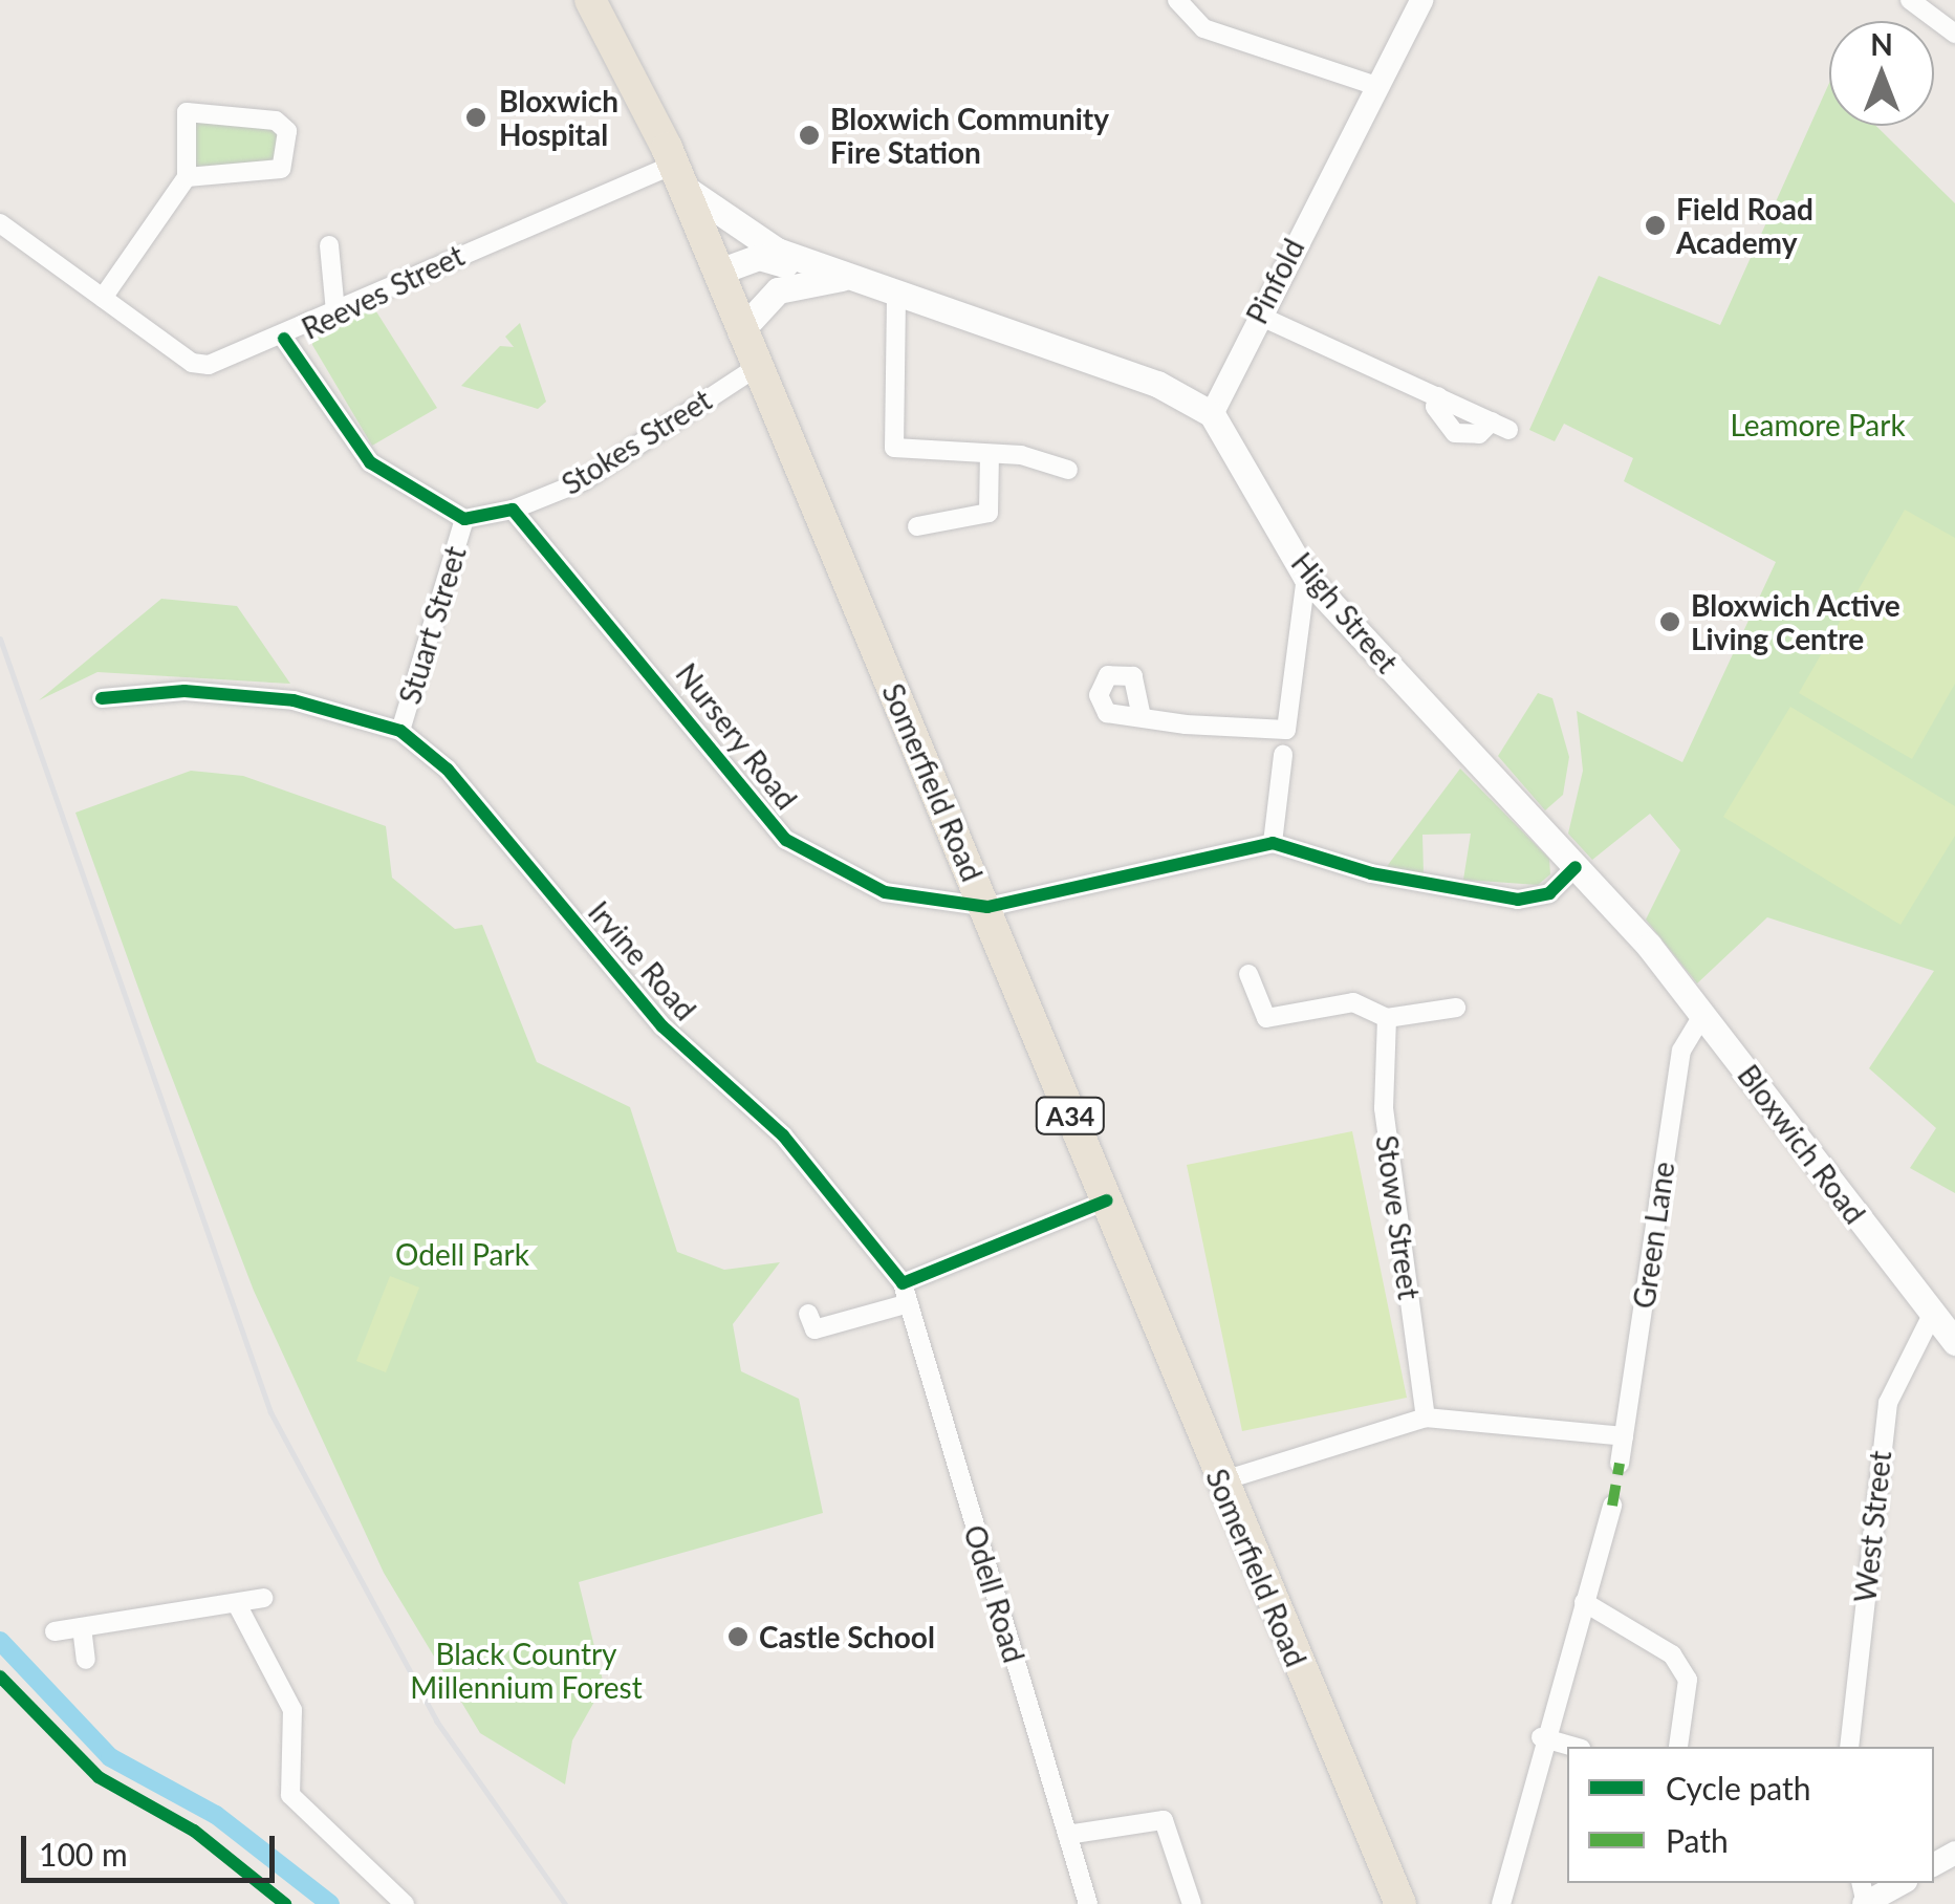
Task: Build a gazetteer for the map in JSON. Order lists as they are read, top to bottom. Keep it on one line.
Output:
{"streets":{"highway":["Somerfield Road","A34"],"main road":["High Street","Bloxwich Road"],"street":["Pinfold","Reeves Street","Stokes Street","Stuart Street","Nursery Road","Irvine Road","Stowe Street","Green Lane","West Street","Odell Road"]},"crossings":[["Pinfold","High Street"],["Reeves Street","Somerfield Road"],["Reeves Street","A34"],["Stokes Street","Nursery Road"],["Stokes Street","Somerfield Road"],["High Street","Nursery Road"],["High Street","Bloxwich Road"],["Stuart Street","Irvine Road"],["Nursery Road","Somerfield Road"],["Somerfield Road","A34"],["Irvine Road","Odell Road"],["Bloxwich Road","Green Lane"],["Bloxwich Road","West Street"]],"parks":["Leamore Park","Odell Park","Black Country Millennium Forest"],"places":["Bloxwich Hospital","Bloxwich Community Fire Station","Field Road Academy","Bloxwich Active Living Centre","Castle School"],"legend":["Cycle path","Path"],"scale_bar":"100 m","north":"top"}
